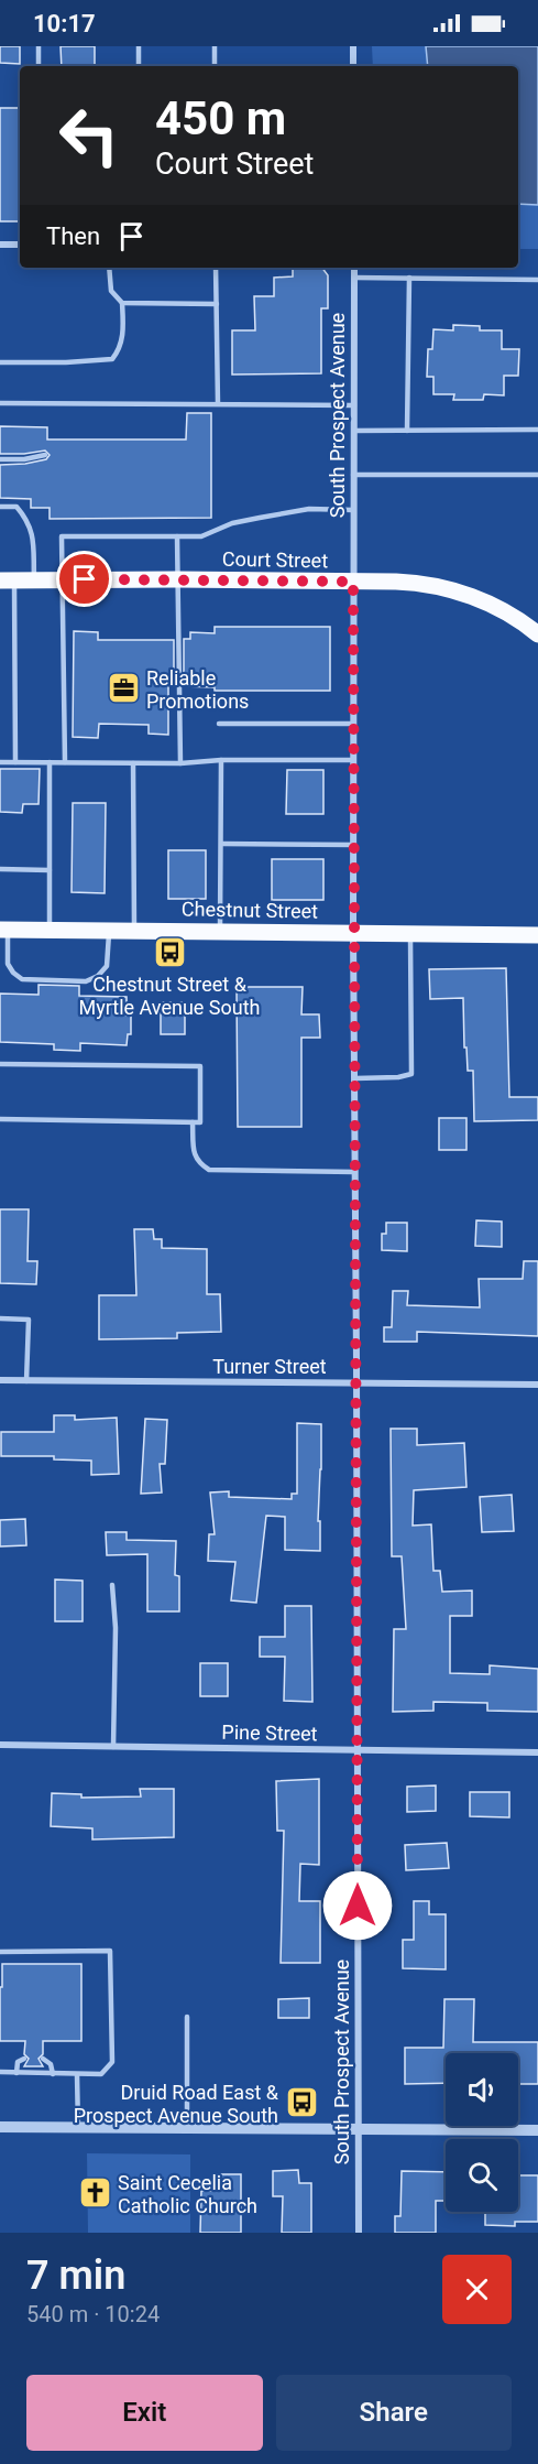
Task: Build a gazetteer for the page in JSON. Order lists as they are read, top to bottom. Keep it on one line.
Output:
{"streets":{"main road":["Court Street","Chestnut Street"],"street":["South Prospect Avenue","Turner Street","Pine Street"]},"crossings":[["South Prospect Avenue","Court Street"],["South Prospect Avenue","Chestnut Street"],["South Prospect Avenue","Turner Street"],["South Prospect Avenue","Pine Street"]],"places":{"office":["Reliable Promotions"],"bus stop":["Chestnut Street & Myrtle Avenue South","Druid Road East & Prospect Avenue South"],"church":["Saint Cecelia Catholic Church"]},"page":{"status":"10:17","turn":["450 m","Court Street"],"then":"Then","heading":["7 min","540 m · 10:24"],"buttons":["Exit","Share"]}}
